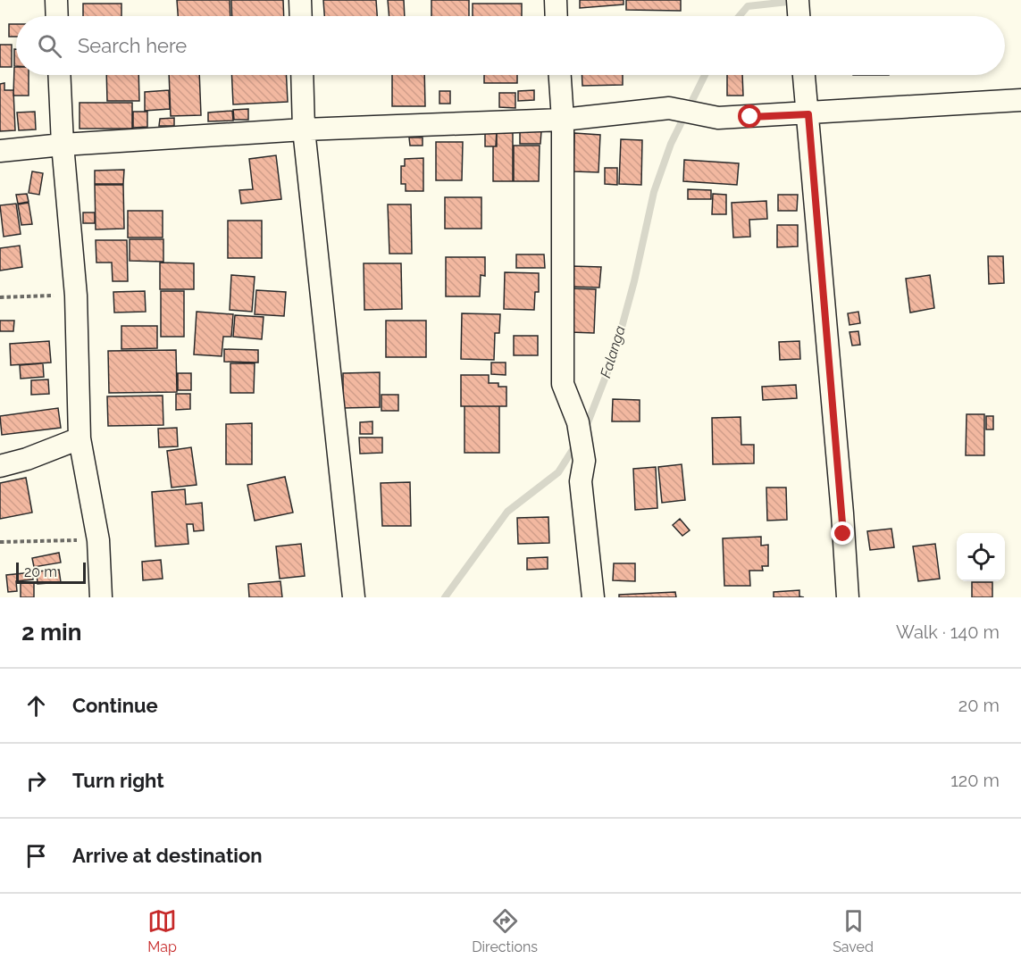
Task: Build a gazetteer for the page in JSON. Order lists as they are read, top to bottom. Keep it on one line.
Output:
{"water":["Falanga"],"scale_bar":"20 m","page":{"search":"Search here","scale":"20 m","heading":["2 min","Walk · 140 m"],"list":[["Continue","20 m"],["Turn right","120 m"],"Arrive at destination"],"nav":["Map","Directions","Saved"]}}
